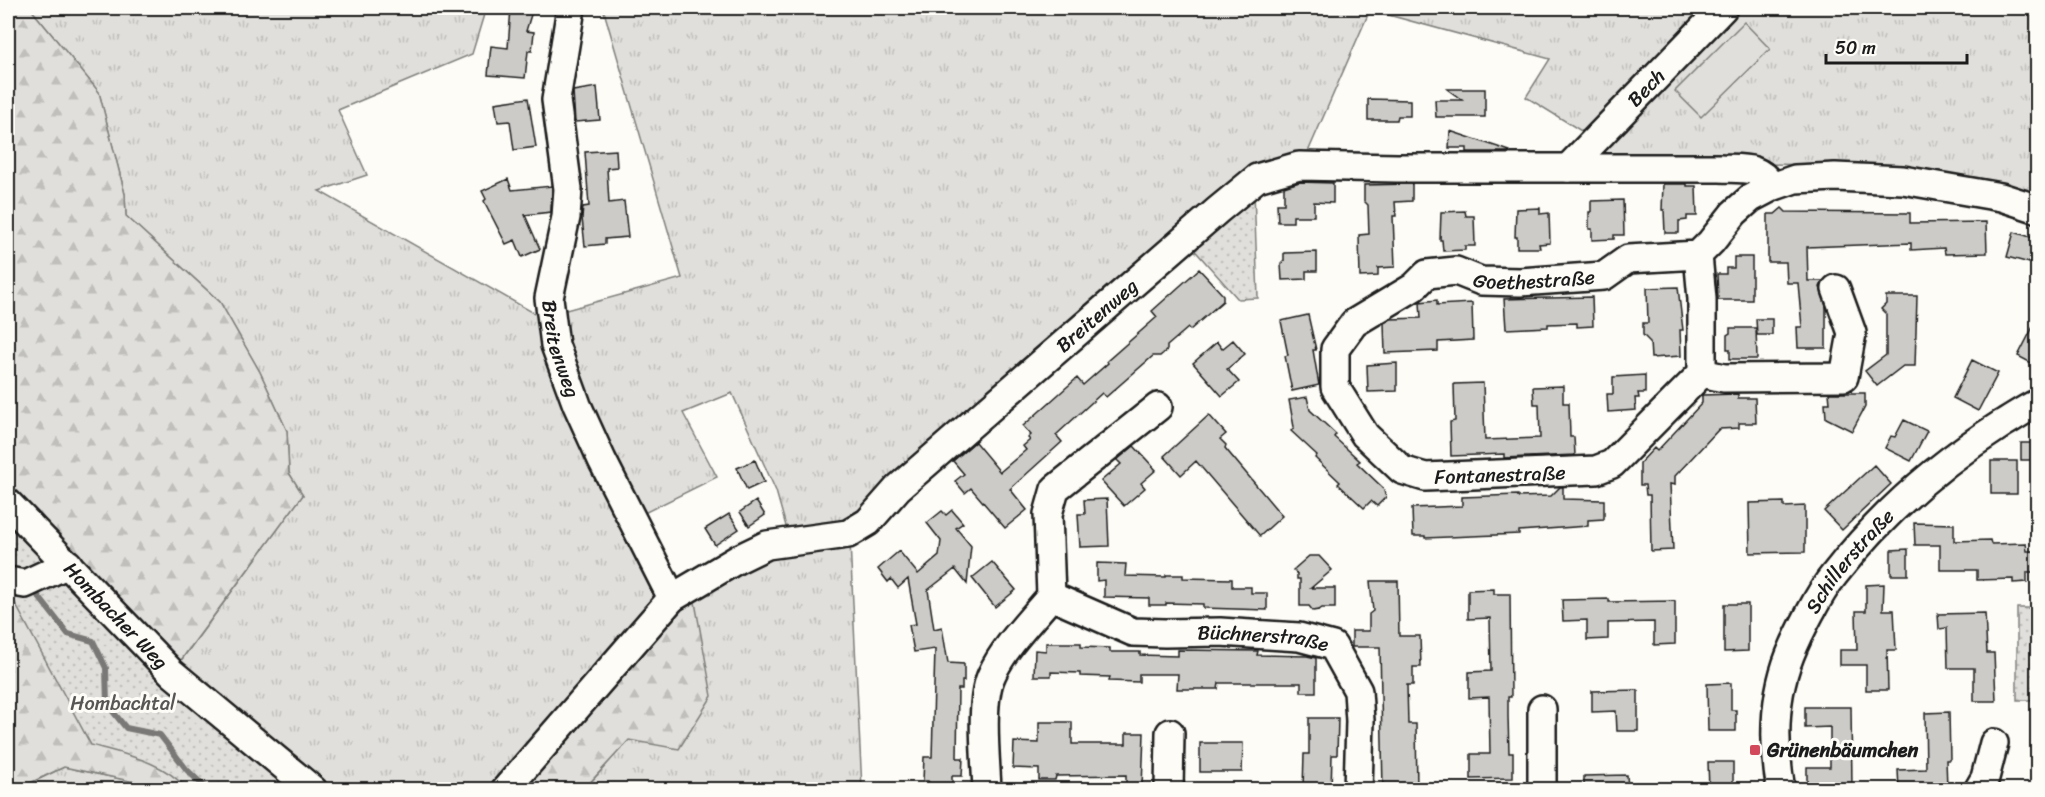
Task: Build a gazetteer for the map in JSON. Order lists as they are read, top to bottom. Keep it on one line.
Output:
{"streets":{"street":["Bech","Goethestraße","Breitenweg","Fontanestraße","Schillerstraße","Hombacher Weg","Büchnerstraße"]},"crossings":[["Bech","Breitenweg"],["Goethestraße","Fontanestraße"]],"parks":["Hombachtal"],"places":{"transit":["Grünenbäumchen"]},"scale_bar":"50 m"}
